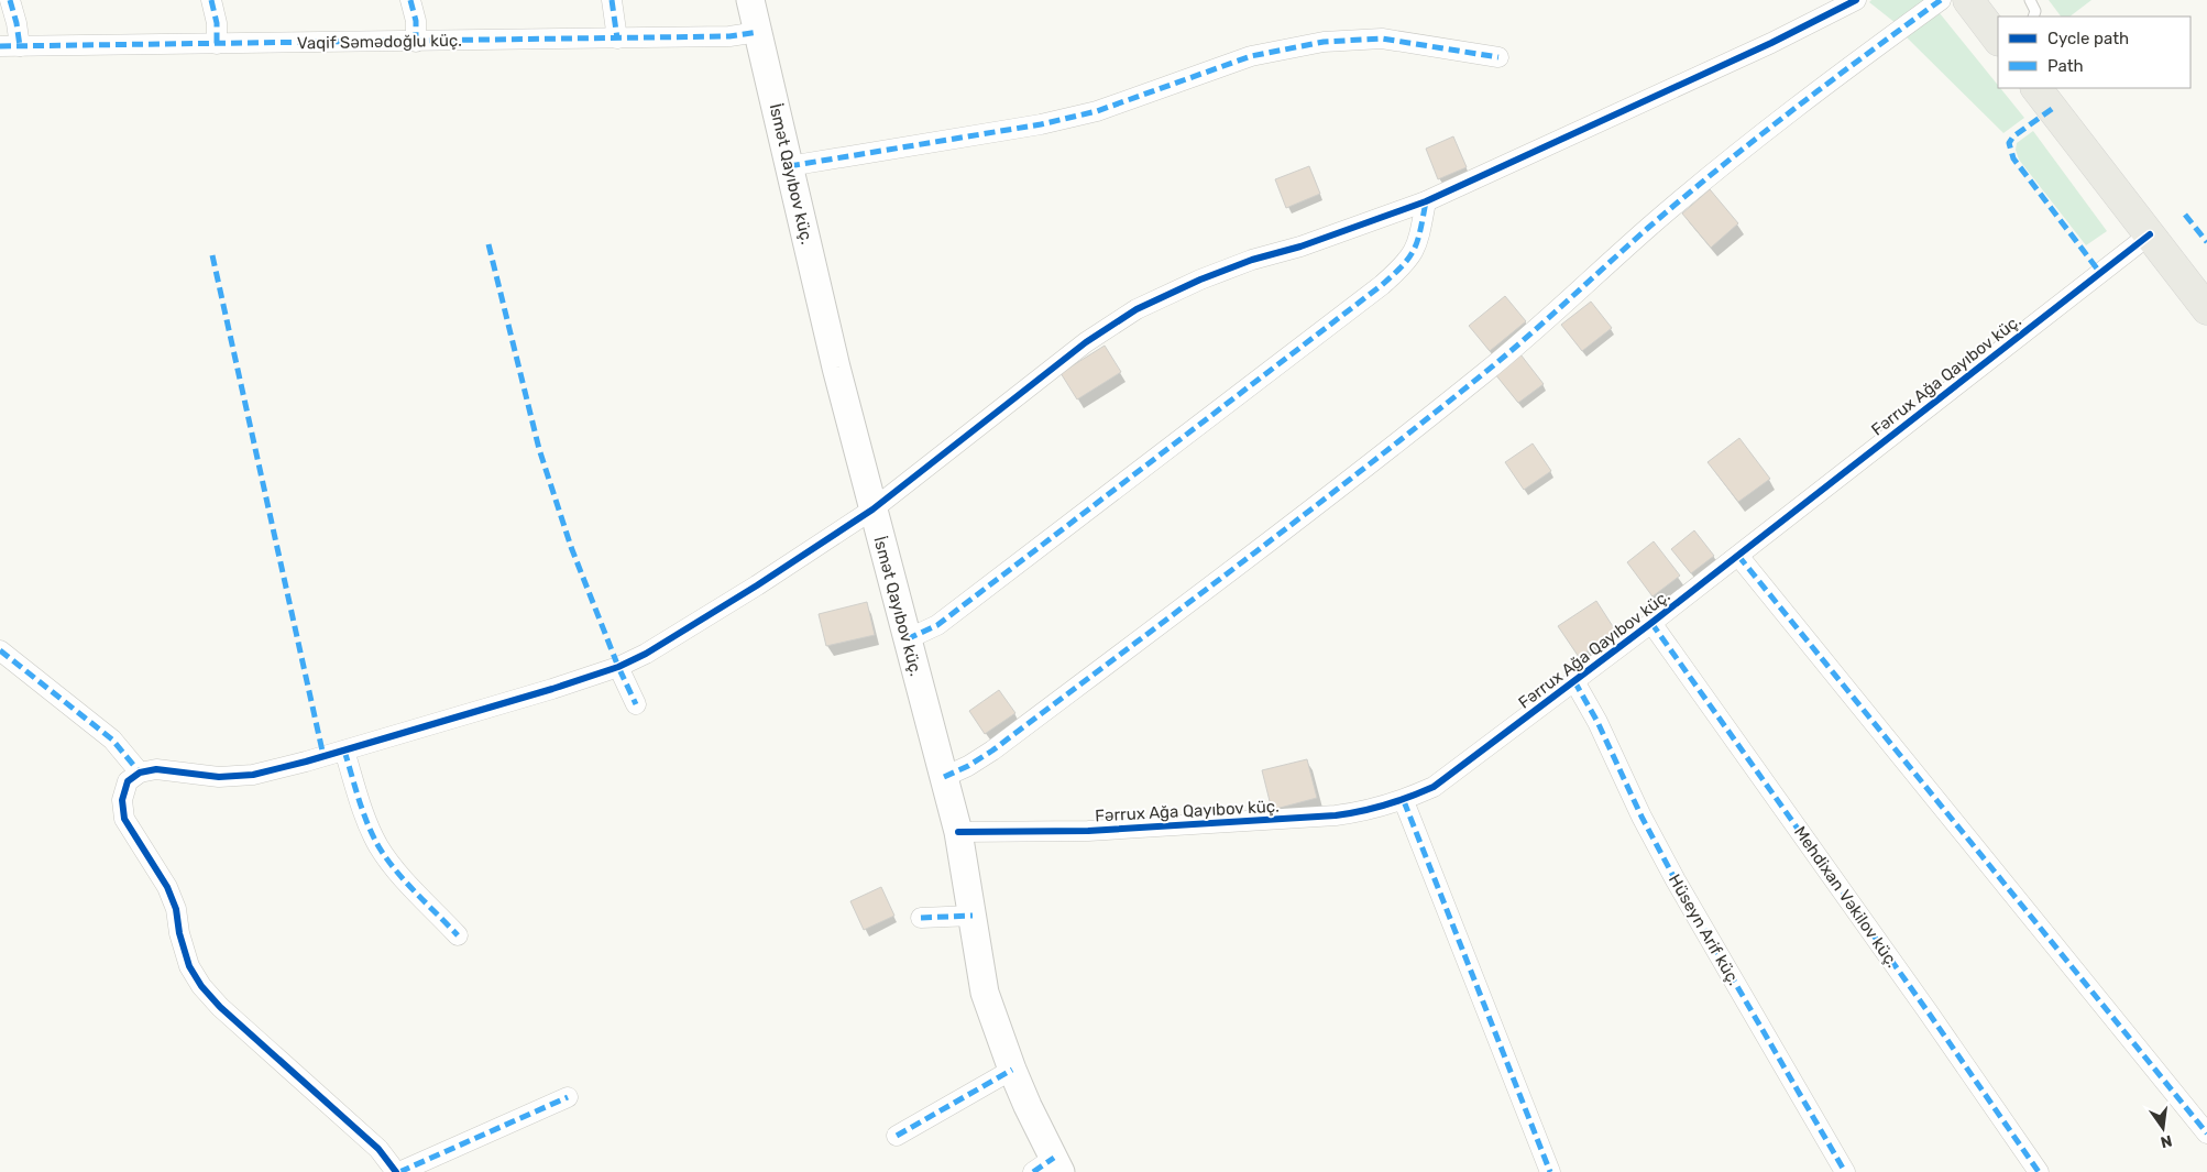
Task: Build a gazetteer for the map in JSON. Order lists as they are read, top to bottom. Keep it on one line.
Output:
{"streets":{"street":["Vaqif Səmədoğlu küç.","İsmət Qayıbov küç.","Fərrux Ağa Qayıbov küç.","Mehdixan Vəkilov küç.","Hüseyn Arif küç."]},"crossings":[["Vaqif Səmədoğlu küç.","İsmət Qayıbov küç."],["İsmət Qayıbov küç.","Fərrux Ağa Qayıbov küç."],["Fərrux Ağa Qayıbov küç.","Mehdixan Vəkilov küç."],["Fərrux Ağa Qayıbov küç.","Hüseyn Arif küç."]],"legend":["Cycle path","Path"],"north":"bottom"}
